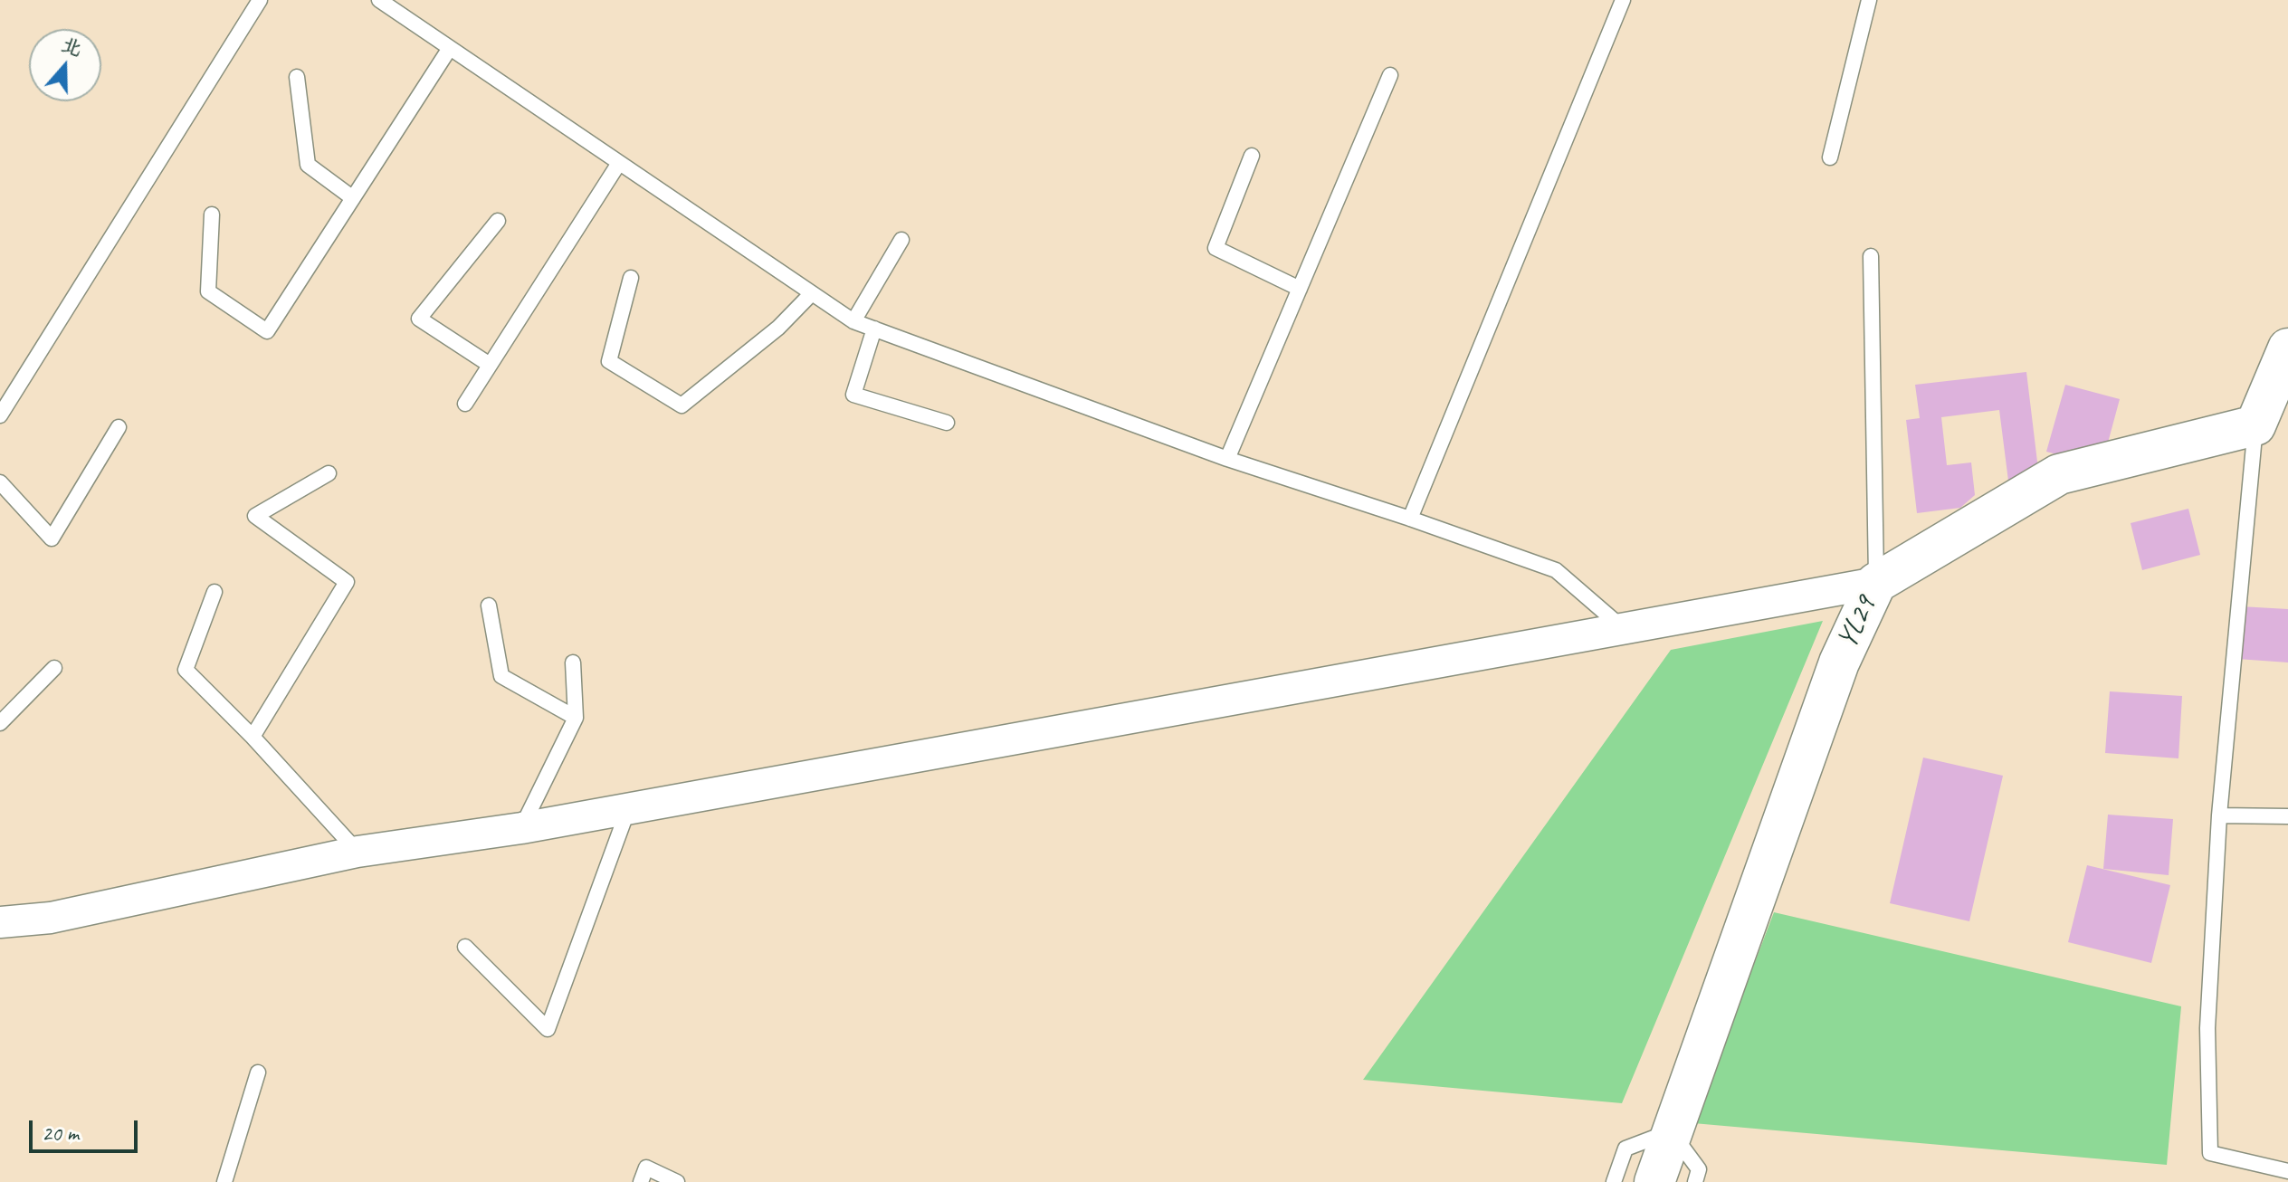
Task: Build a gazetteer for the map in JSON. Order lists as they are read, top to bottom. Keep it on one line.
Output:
{"streets":{"street":["YL29"]},"scale_bar":"20 m","north":"top"}
